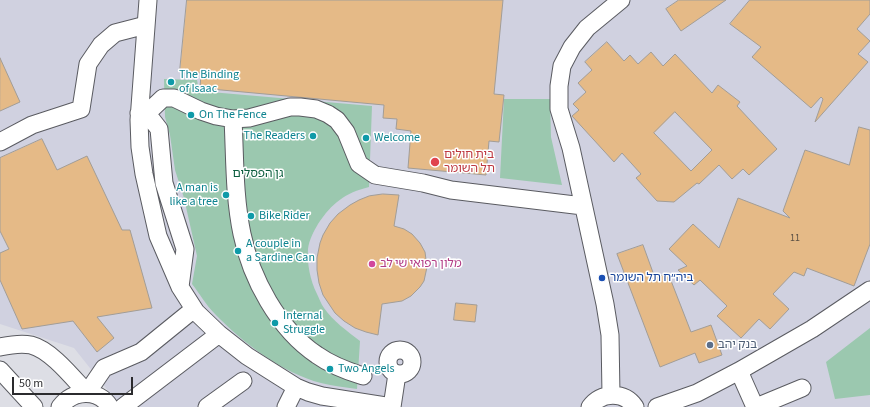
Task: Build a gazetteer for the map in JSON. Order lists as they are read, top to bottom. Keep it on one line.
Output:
{"parks":["גן הפסלים"],"places":["The Binding of Isaac","On The Fence","The Readers","Welcome","בית חולים תל השומר","A man is like a tree","Bike Rider","A couple in a Sardine Can","מלון רפואי שי לב","ביה״ח תל השומר","Internal Struggle","בנק יהב","Two Angels"],"house_numbers":["11"],"scale_bar":"50 m"}
